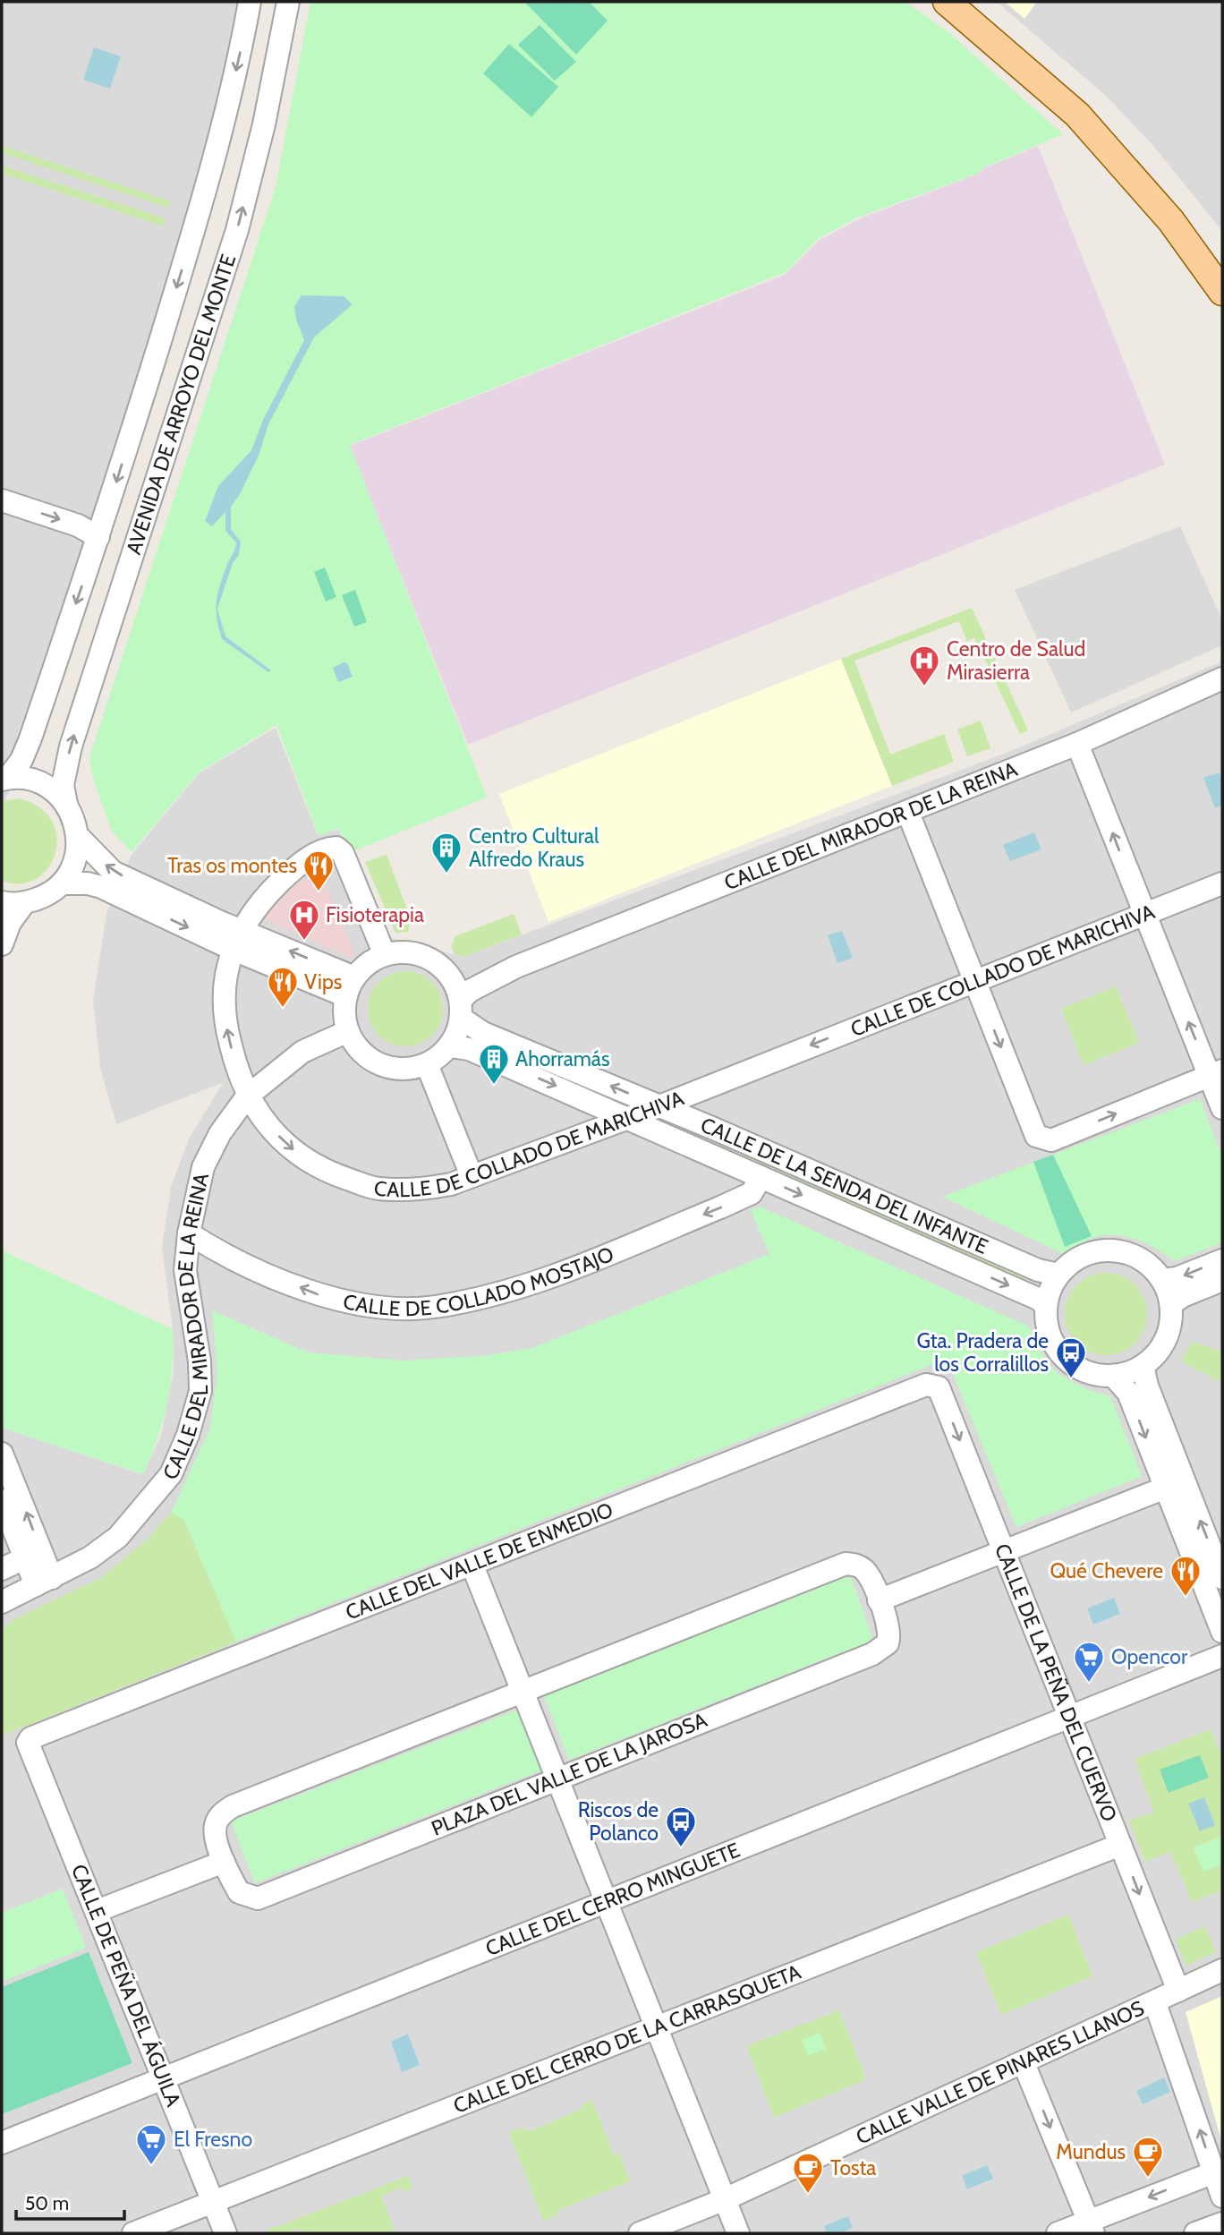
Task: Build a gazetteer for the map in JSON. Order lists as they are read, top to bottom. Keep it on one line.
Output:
{"streets":{"street":["AVENIDA DE ARROYO DEL MONTE","CALLE DEL MIRADOR DE LA REINA","CALLE DE COLLADO DE MARICHIVA","CALLE DE LA SENDA DEL INFANTE","CALLE DE COLLADO MOSTAJO","CALLE DEL VALLE DE ENMEDIO","CALLE DE LA PEÑA DEL CUERVO","PLAZA DEL VALLE DE LA JAROSA","CALLE DEL CERRO MINGUETE","CALLE DE PEÑA DEL ÁGUILA","CALLE DEL CERRO DE LA CARRASQUETA","CALLE VALLE DE PINARES LLANOS"]},"crossings":[["CALLE DEL MIRADOR DE LA REINA","CALLE DE COLLADO DE MARICHIVA"],["CALLE DEL MIRADOR DE LA REINA","CALLE DE LA SENDA DEL INFANTE"],["CALLE DEL MIRADOR DE LA REINA","CALLE DE COLLADO MOSTAJO"],["CALLE DE COLLADO DE MARICHIVA","CALLE DE LA SENDA DEL INFANTE"],["CALLE DE LA SENDA DEL INFANTE","CALLE DE COLLADO MOSTAJO"],["CALLE DEL VALLE DE ENMEDIO","CALLE DE LA PEÑA DEL CUERVO"],["CALLE DEL VALLE DE ENMEDIO","CALLE DE PEÑA DEL ÁGUILA"],["CALLE DE LA PEÑA DEL CUERVO","CALLE DEL CERRO MINGUETE"],["CALLE DE LA PEÑA DEL CUERVO","CALLE DEL CERRO DE LA CARRASQUETA"],["CALLE DE LA PEÑA DEL CUERVO","CALLE VALLE DE PINARES LLANOS"],["CALLE DEL CERRO MINGUETE","CALLE DE PEÑA DEL ÁGUILA"],["CALLE DE PEÑA DEL ÁGUILA","CALLE DEL CERRO DE LA CARRASQUETA"]],"one_way":["CALLE DE COLLADO MOSTAJO"],"places":{"hospital":["Centro de Salud Mirasierra","Fisioterapia"],"building":["Centro Cultural Alfredo Kraus","Ahorramás"],"restaurant":["Tras os montes","Vips","Qué Chevere"],"bus stop":["Gta. Pradera de los Corralillos","Riscos de Polanco"],"supermarket":["Opencor","El Fresno"],"cafe":["Mundus","Tosta"]},"scale_bar":"50 m"}
